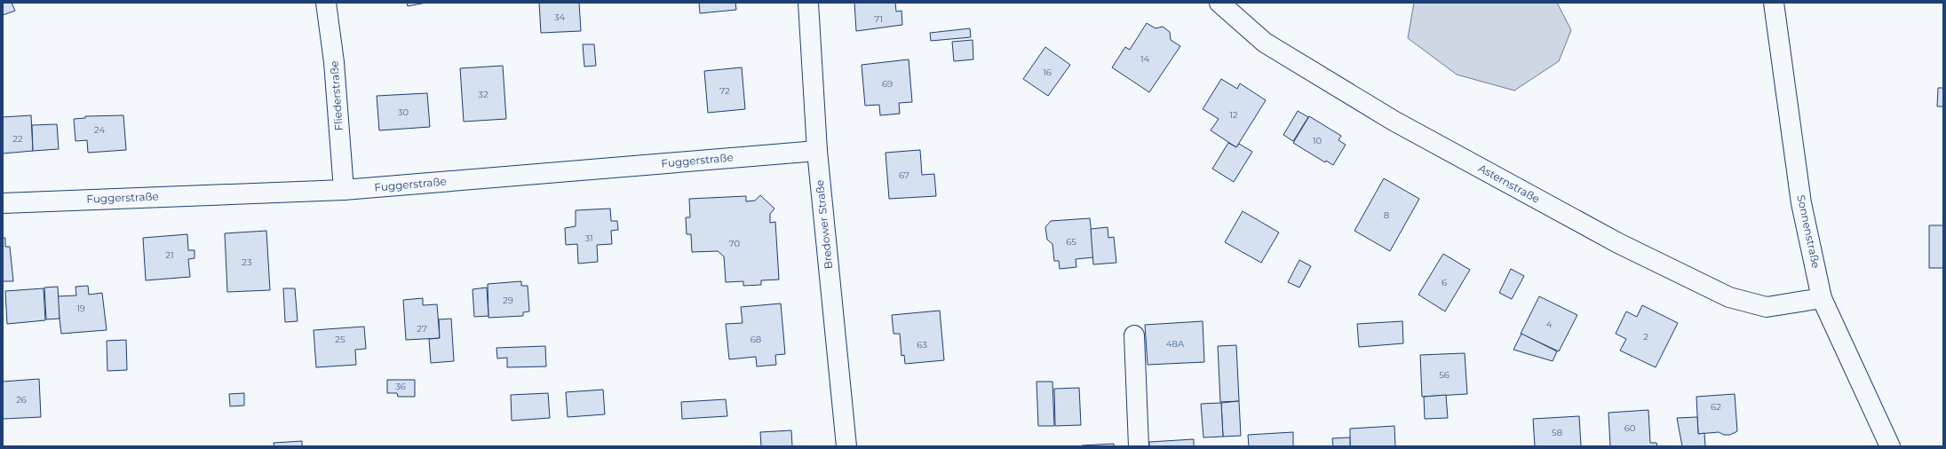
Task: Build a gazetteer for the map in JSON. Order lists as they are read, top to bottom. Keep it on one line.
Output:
{"streets":{"street":["Fliederstraße","Fuggerstraße","Asternstraße","Bredower Straße","Sonnenstraße"]},"crossings":[["Fliederstraße","Fuggerstraße"],["Fuggerstraße","Bredower Straße"],["Asternstraße","Sonnenstraße"]],"house_numbers":["34","71","14","16","69","72","32","30","12","24","22","10","67","8","31","65","70","21","23","6","29","19","4","27","2","25","68","48A","63","56","36","26","62","60","58"]}
